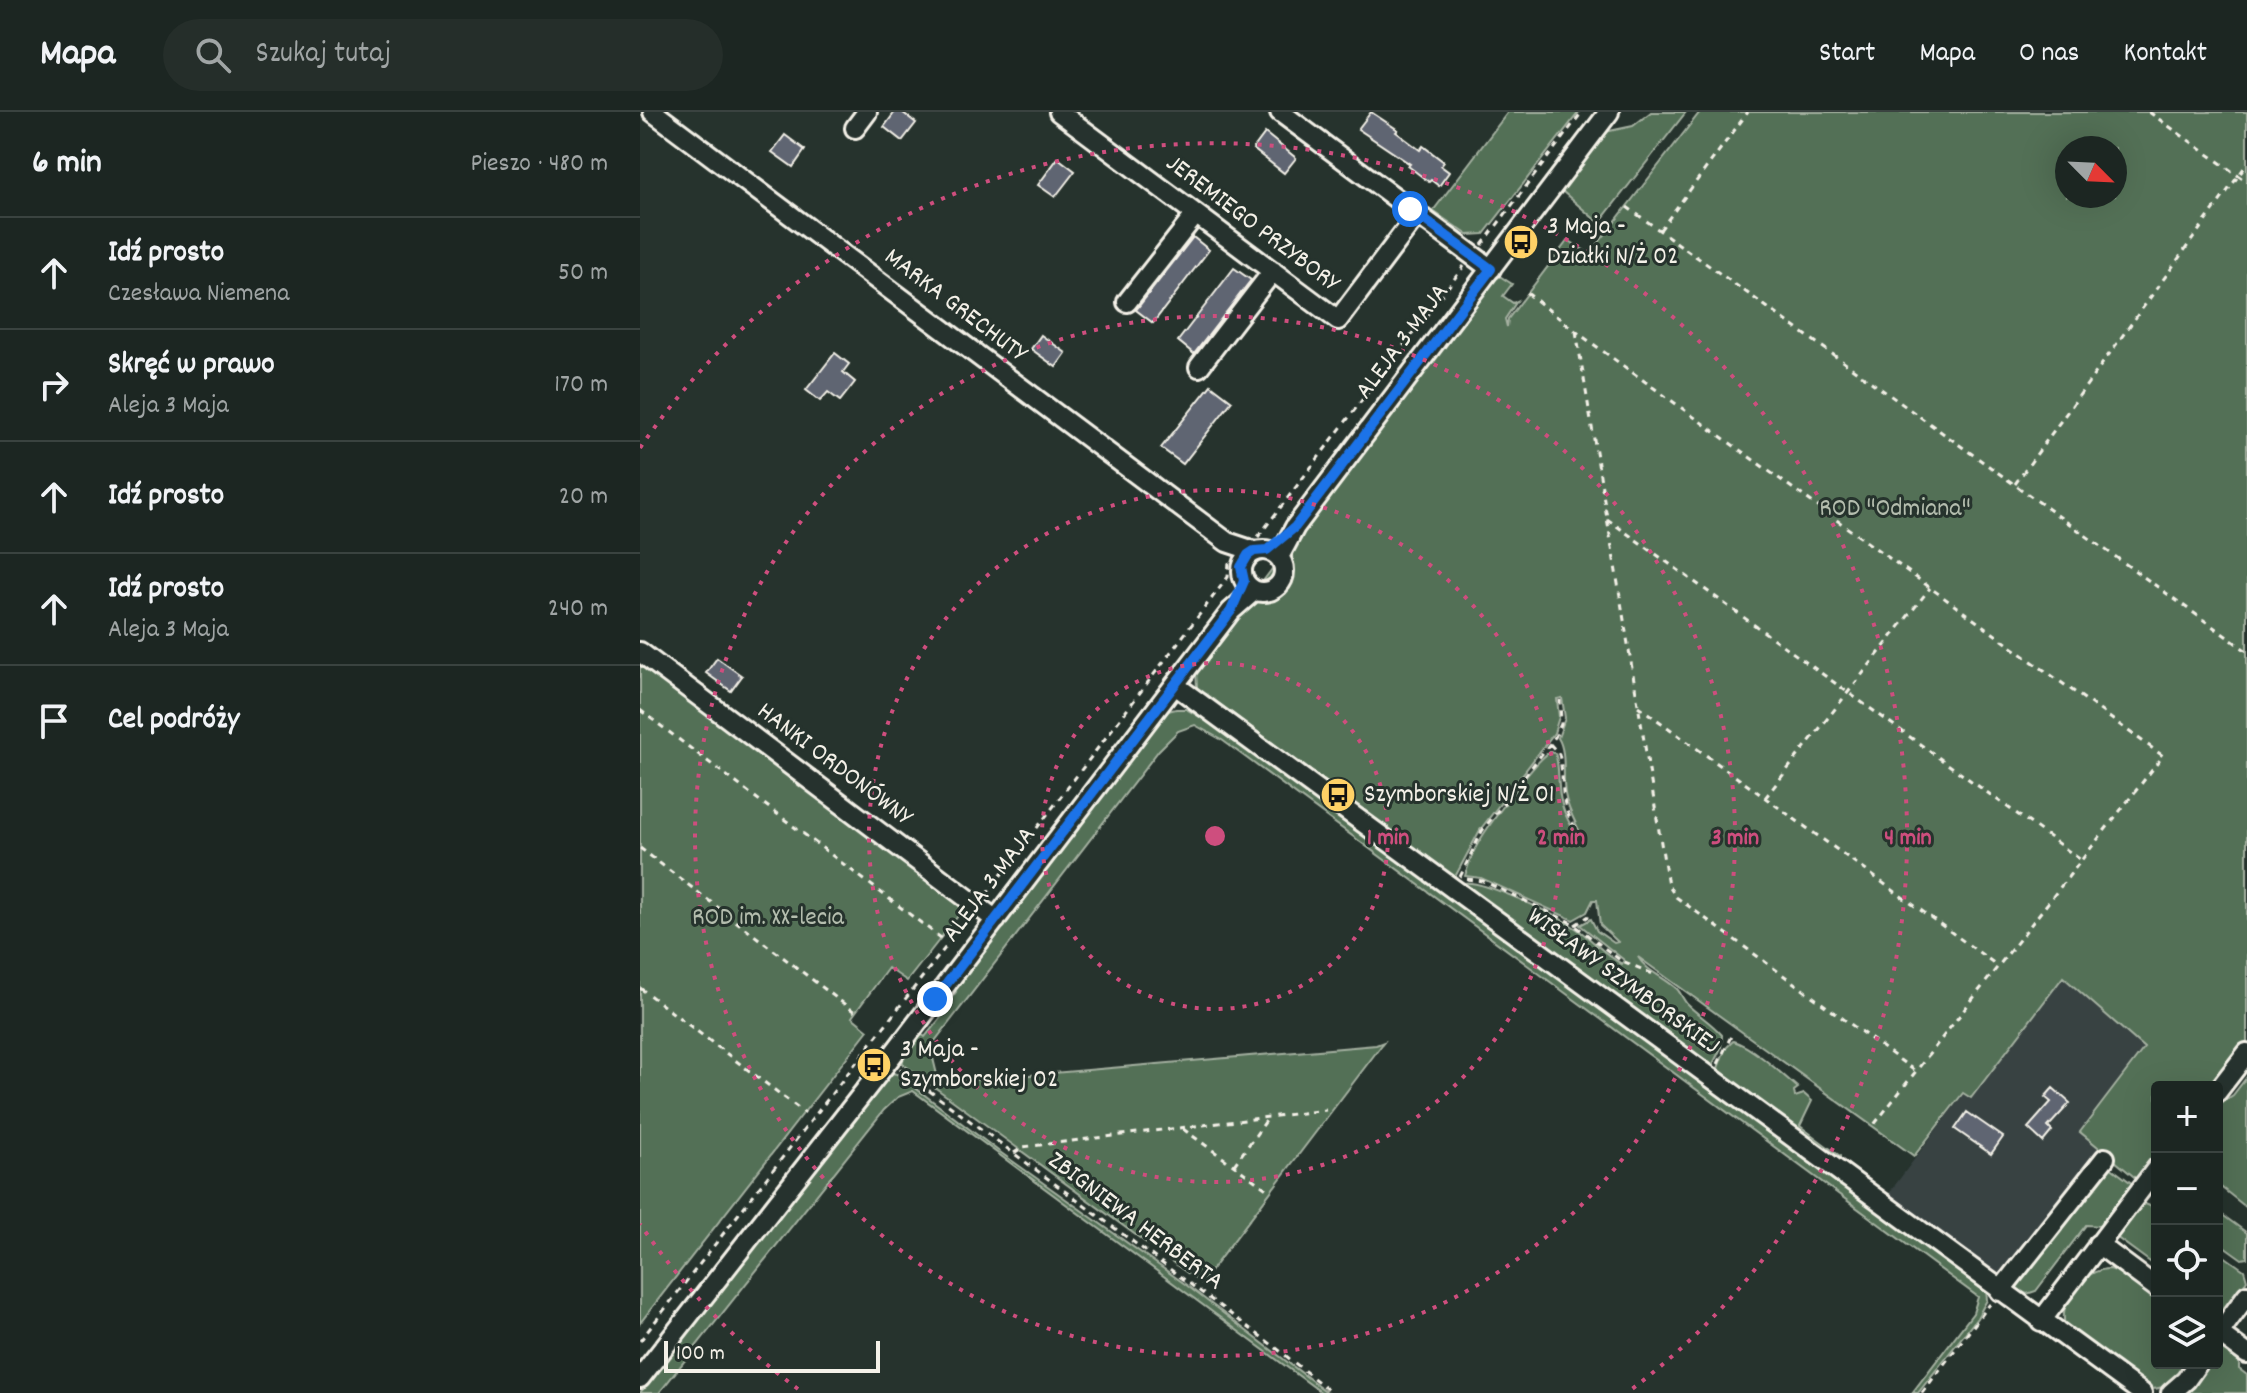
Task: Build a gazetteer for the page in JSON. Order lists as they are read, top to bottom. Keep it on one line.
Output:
{"streets":{"street":["JEREMIEGO PRZYBORY","MARKA GRECHUTY","ALEJA 3 MAJA","HANKI ORDONÓWNY","WISŁAWY SZYMBORSKIEJ"],"path":["ZBIGNIEWA HERBERTA"]},"crossings":[["MARKA GRECHUTY","ALEJA 3 MAJA"],["ALEJA 3 MAJA","HANKI ORDONÓWNY"],["ALEJA 3 MAJA","WISŁAWY SZYMBORSKIEJ"]],"parks":["ROD \"Odmiana\"","ROD im. XX-lecia"],"places":{"bus stop":["3 Maja - Działki N/Ż 02","Szymborskiej N/Ż 01","3 Maja - Szymborskiej 02"]},"scale_bar":"100 m","north":"bottom right","page":{"header":"Mapa","search":"Szukaj tutaj","nav":["Start","Mapa","O nas","Kontakt"],"heading":["6 min","Pieszo · 480 m"],"list":[["Idź prosto","Czesława Niemena","50 m"],["Skręć w prawo","Aleja 3 Maja","170 m"],["Idź prosto","20 m"],["Idź prosto","Aleja 3 Maja","240 m"],"Cel podróży"],"map_buttons":["+","−"],"scale":"100 m"},"rings":["1 min","2 min","3 min","4 min"]}
